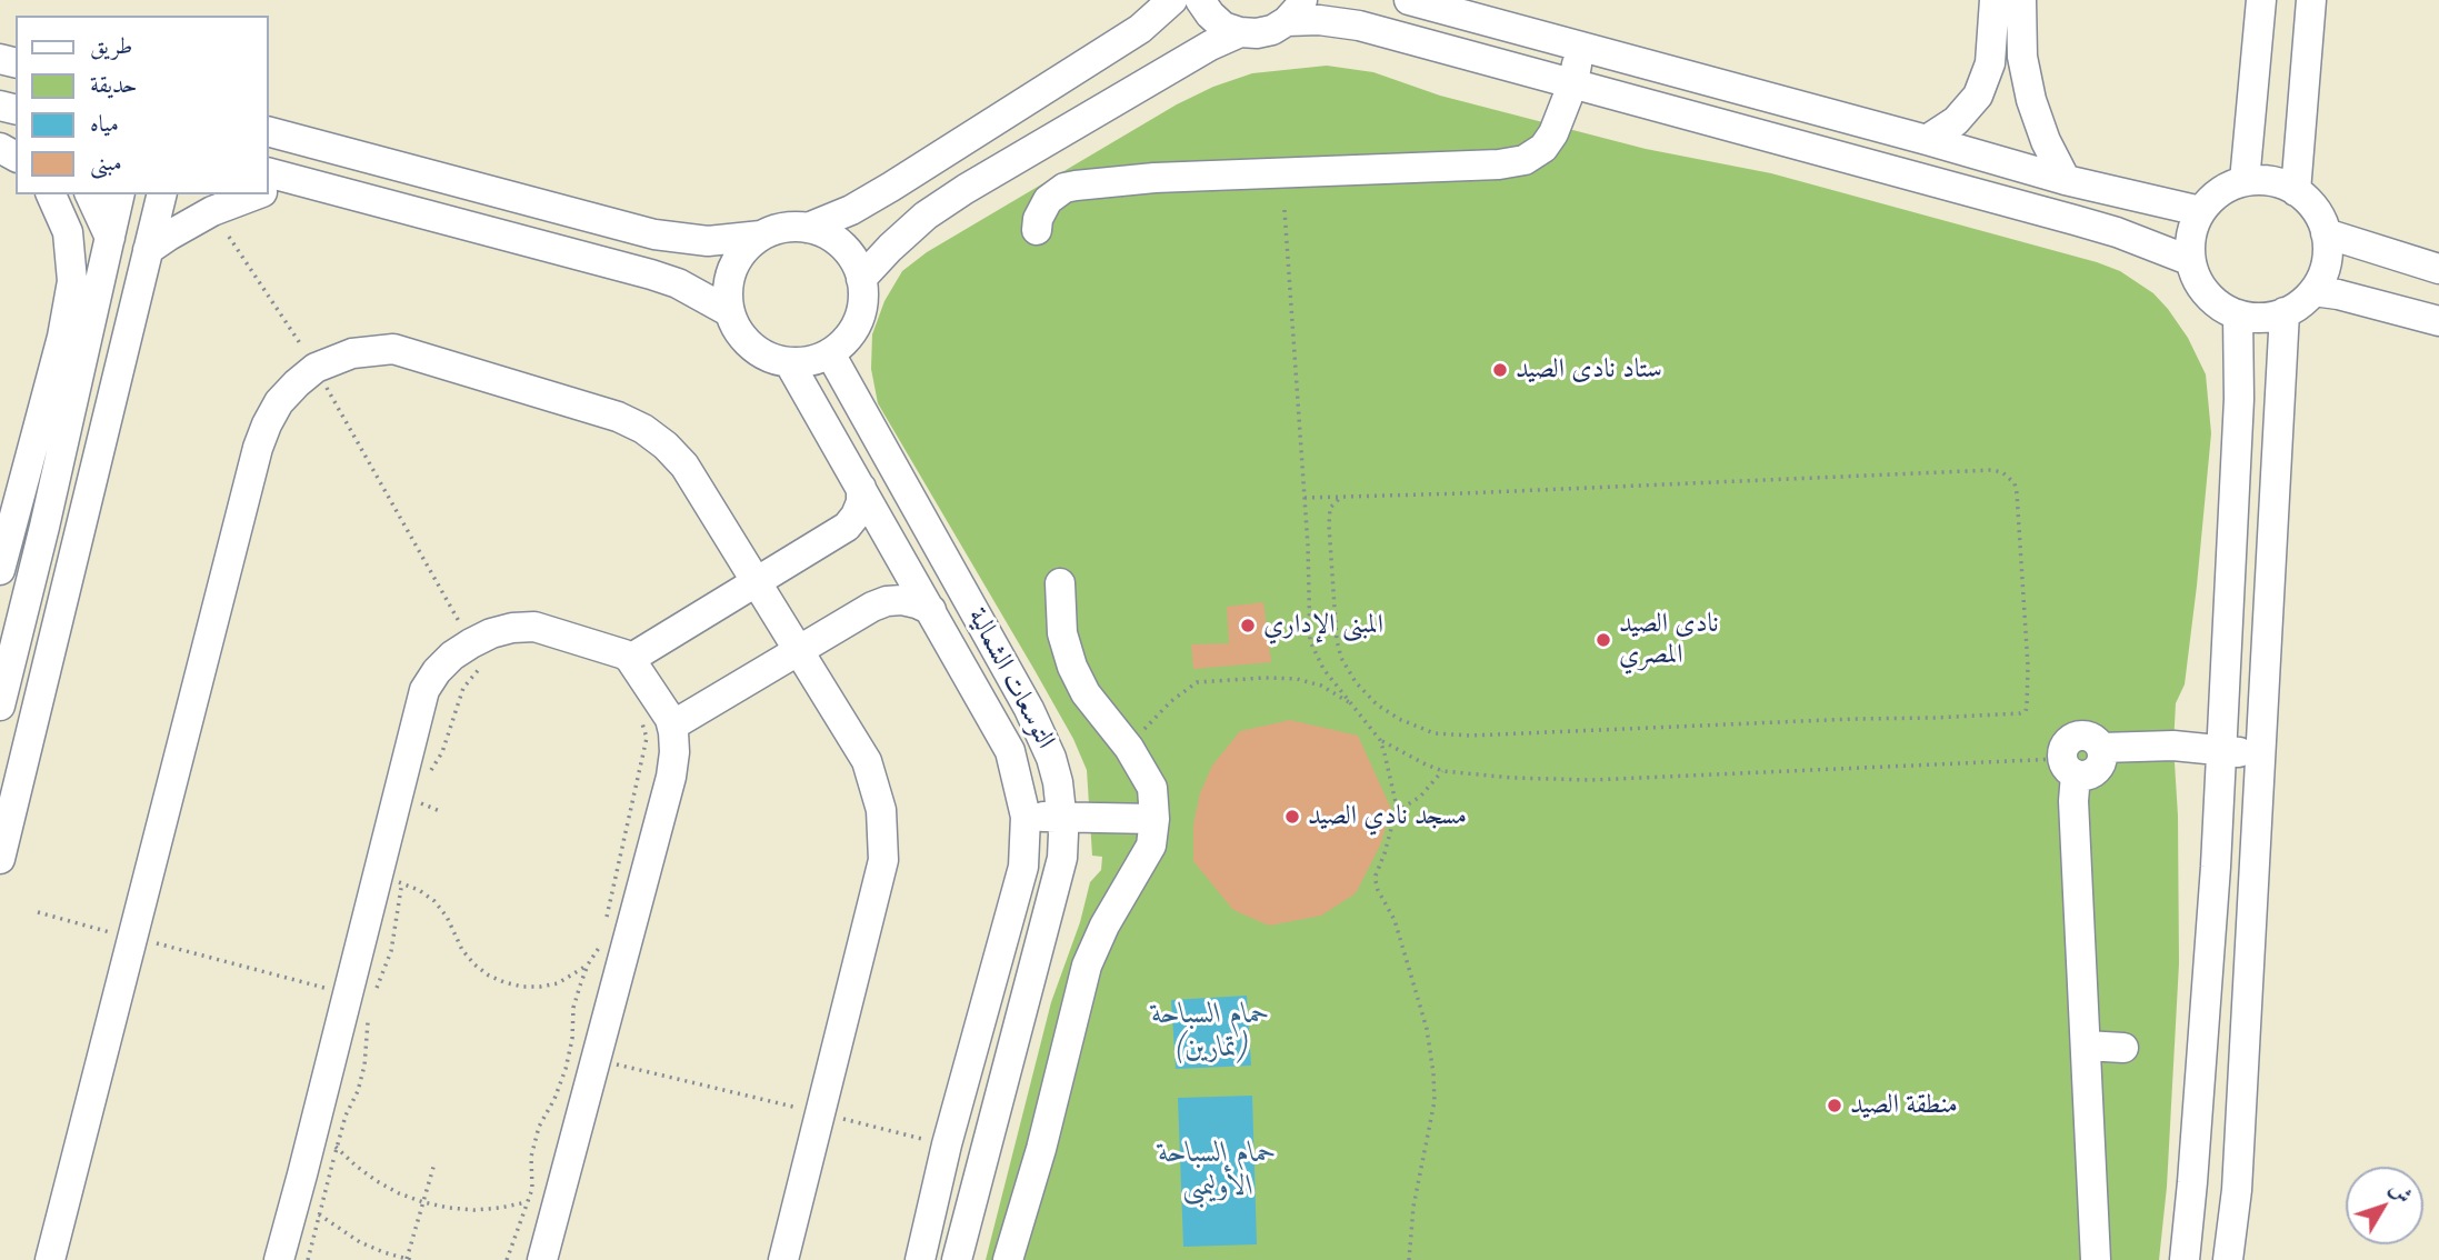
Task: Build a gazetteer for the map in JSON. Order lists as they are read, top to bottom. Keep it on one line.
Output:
{"streets":{"street":["التوسعات الشمالية"]},"water":["حمام السباحة (تمارين)","حمام السباحة الأوليمبى"],"places":["ستاد نادى الصيد","المبنى الإداري","نادى الصيد المصري","مسجد نادي الصيد","منطقة الصيد"],"legend":["طريق","حديقة","مياه","مبنى"],"north":"top right"}
